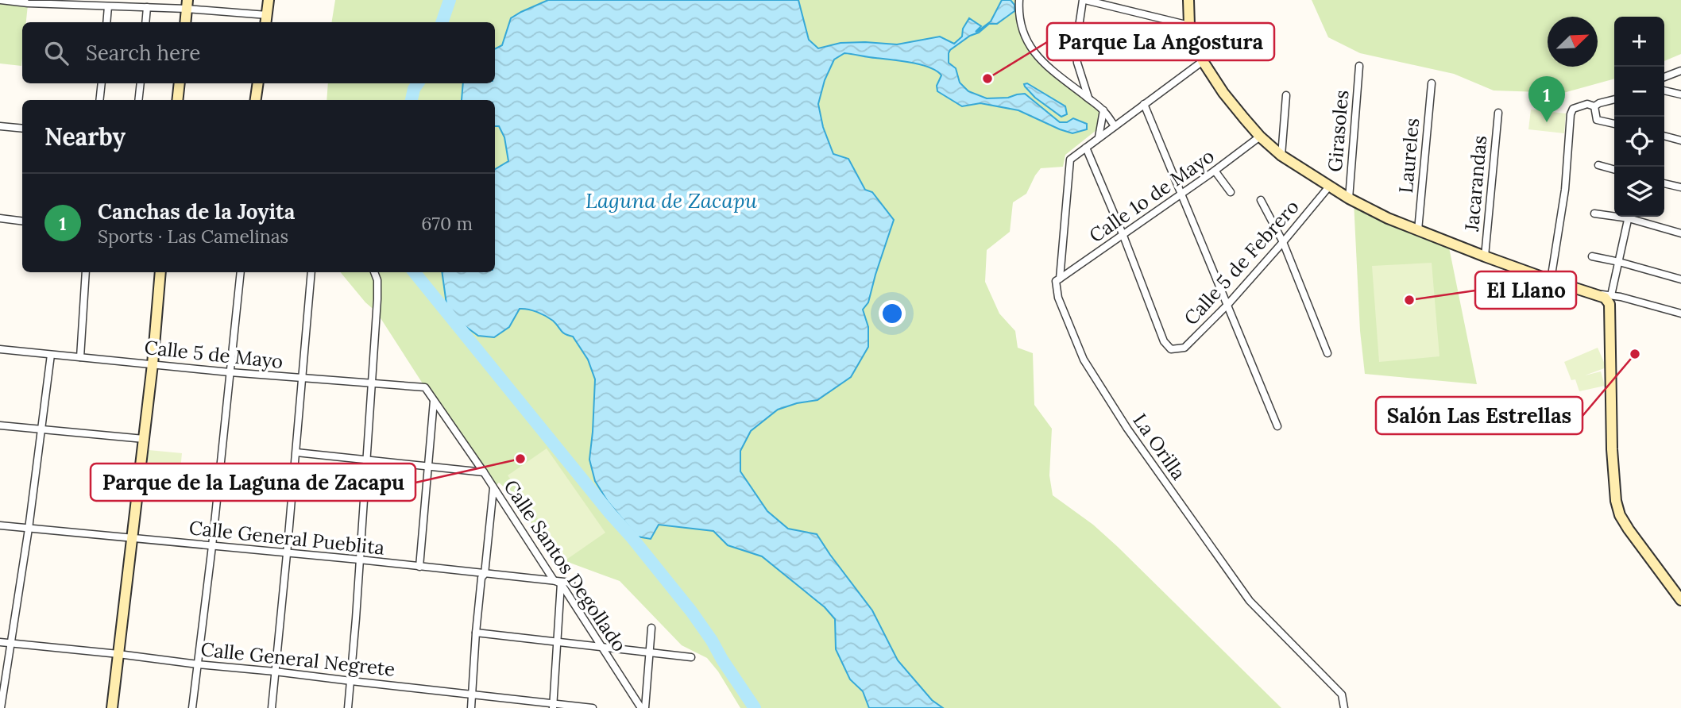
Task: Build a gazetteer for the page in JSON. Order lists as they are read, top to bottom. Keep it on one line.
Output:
{"streets":{"street":["Girasoles","Laureles","Jacarandas","Calle 1o de Mayo","Calle 5 de Febrero","Calle 5 de Mayo","La Orilla","Calle General Pueblita","Calle Santos Degollado","Calle General Negrete"]},"crossings":[["Calle 1o de Mayo","Calle 5 de Febrero"],["Calle 1o de Mayo","La Orilla"],["Calle 5 de Mayo","Calle Santos Degollado"],["Calle General Pueblita","Calle Santos Degollado"]],"water":["Laguna de Zacapu"],"places":["Parque La Angostura","El Llano","Salón Las Estrellas","Parque de la Laguna de Zacapu"],"north":"top right","page":{"map_buttons":["+","−"],"search":"Search here","pins":"1","heading":"Nearby","list":[{"mark":"1","name":"Canchas de la Joyita","note":"Sports · Las Camelinas","value":"670 m"}]}}
